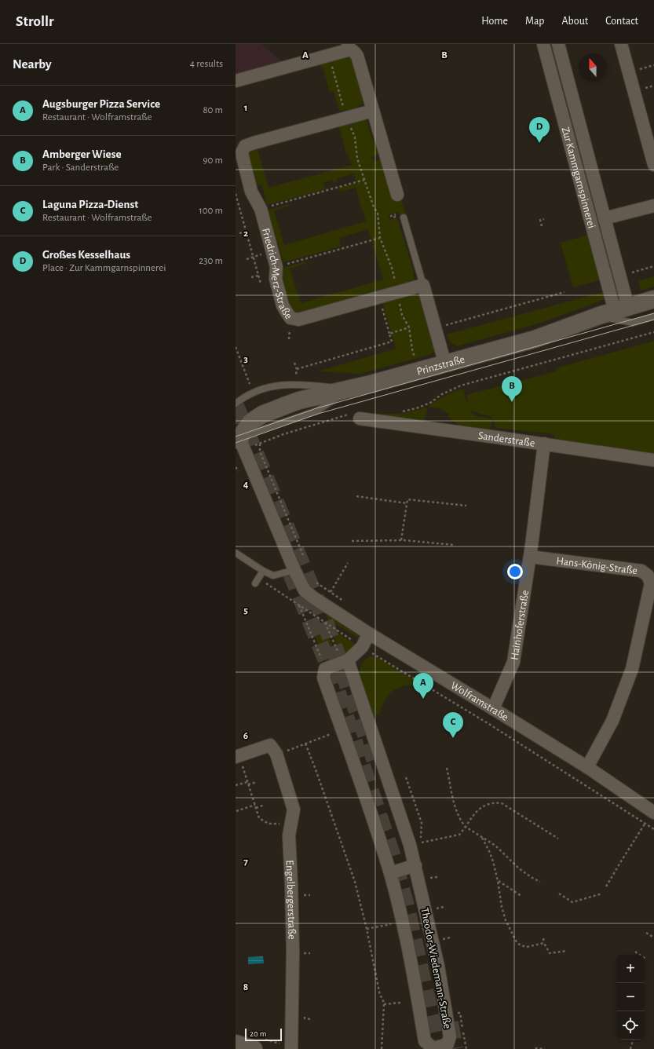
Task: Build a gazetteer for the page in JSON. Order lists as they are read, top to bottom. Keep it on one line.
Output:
{"streets":{"street":["Zur Kammgarnspinnerei","Friedrich-Merz-Straße","Prinzstraße","Sanderstraße","Hans-König-Straße","Hainhoferstraße","Wolframstraße","Engelbergerstraße","Theodor-Wiedemann-Straße"]},"crossings":[["Zur Kammgarnspinnerei","Prinzstraße"],["Sanderstraße","Hainhoferstraße"],["Hans-König-Straße","Hainhoferstraße"],["Hans-König-Straße","Wolframstraße"],["Hainhoferstraße","Wolframstraße"]],"scale_bar":"20 m","north":"top","page":{"header":"Strollr","nav":["Home","Map","About","Contact"],"heading":["Nearby","4 results"],"list":[{"mark":"A","name":"Augsburger Pizza Service","note":"Restaurant · Wolframstraße","value":"80 m"},{"mark":"B","name":"Amberger Wiese","note":"Park · Sanderstraße","value":"90 m"},{"mark":"C","name":"Laguna Pizza-Dienst","note":"Restaurant · Wolframstraße","value":"100 m"},{"mark":"D","name":"Großes Kesselhaus","note":"Place · Zur Kammgarnspinnerei","value":"230 m"}],"pins":["D","B","A","C"],"map_buttons":["+","−"],"scale":"20 m"},"grid":{"columns":["A","B"],"rows":["1","2","3","4","5","6","7","8"]}}
